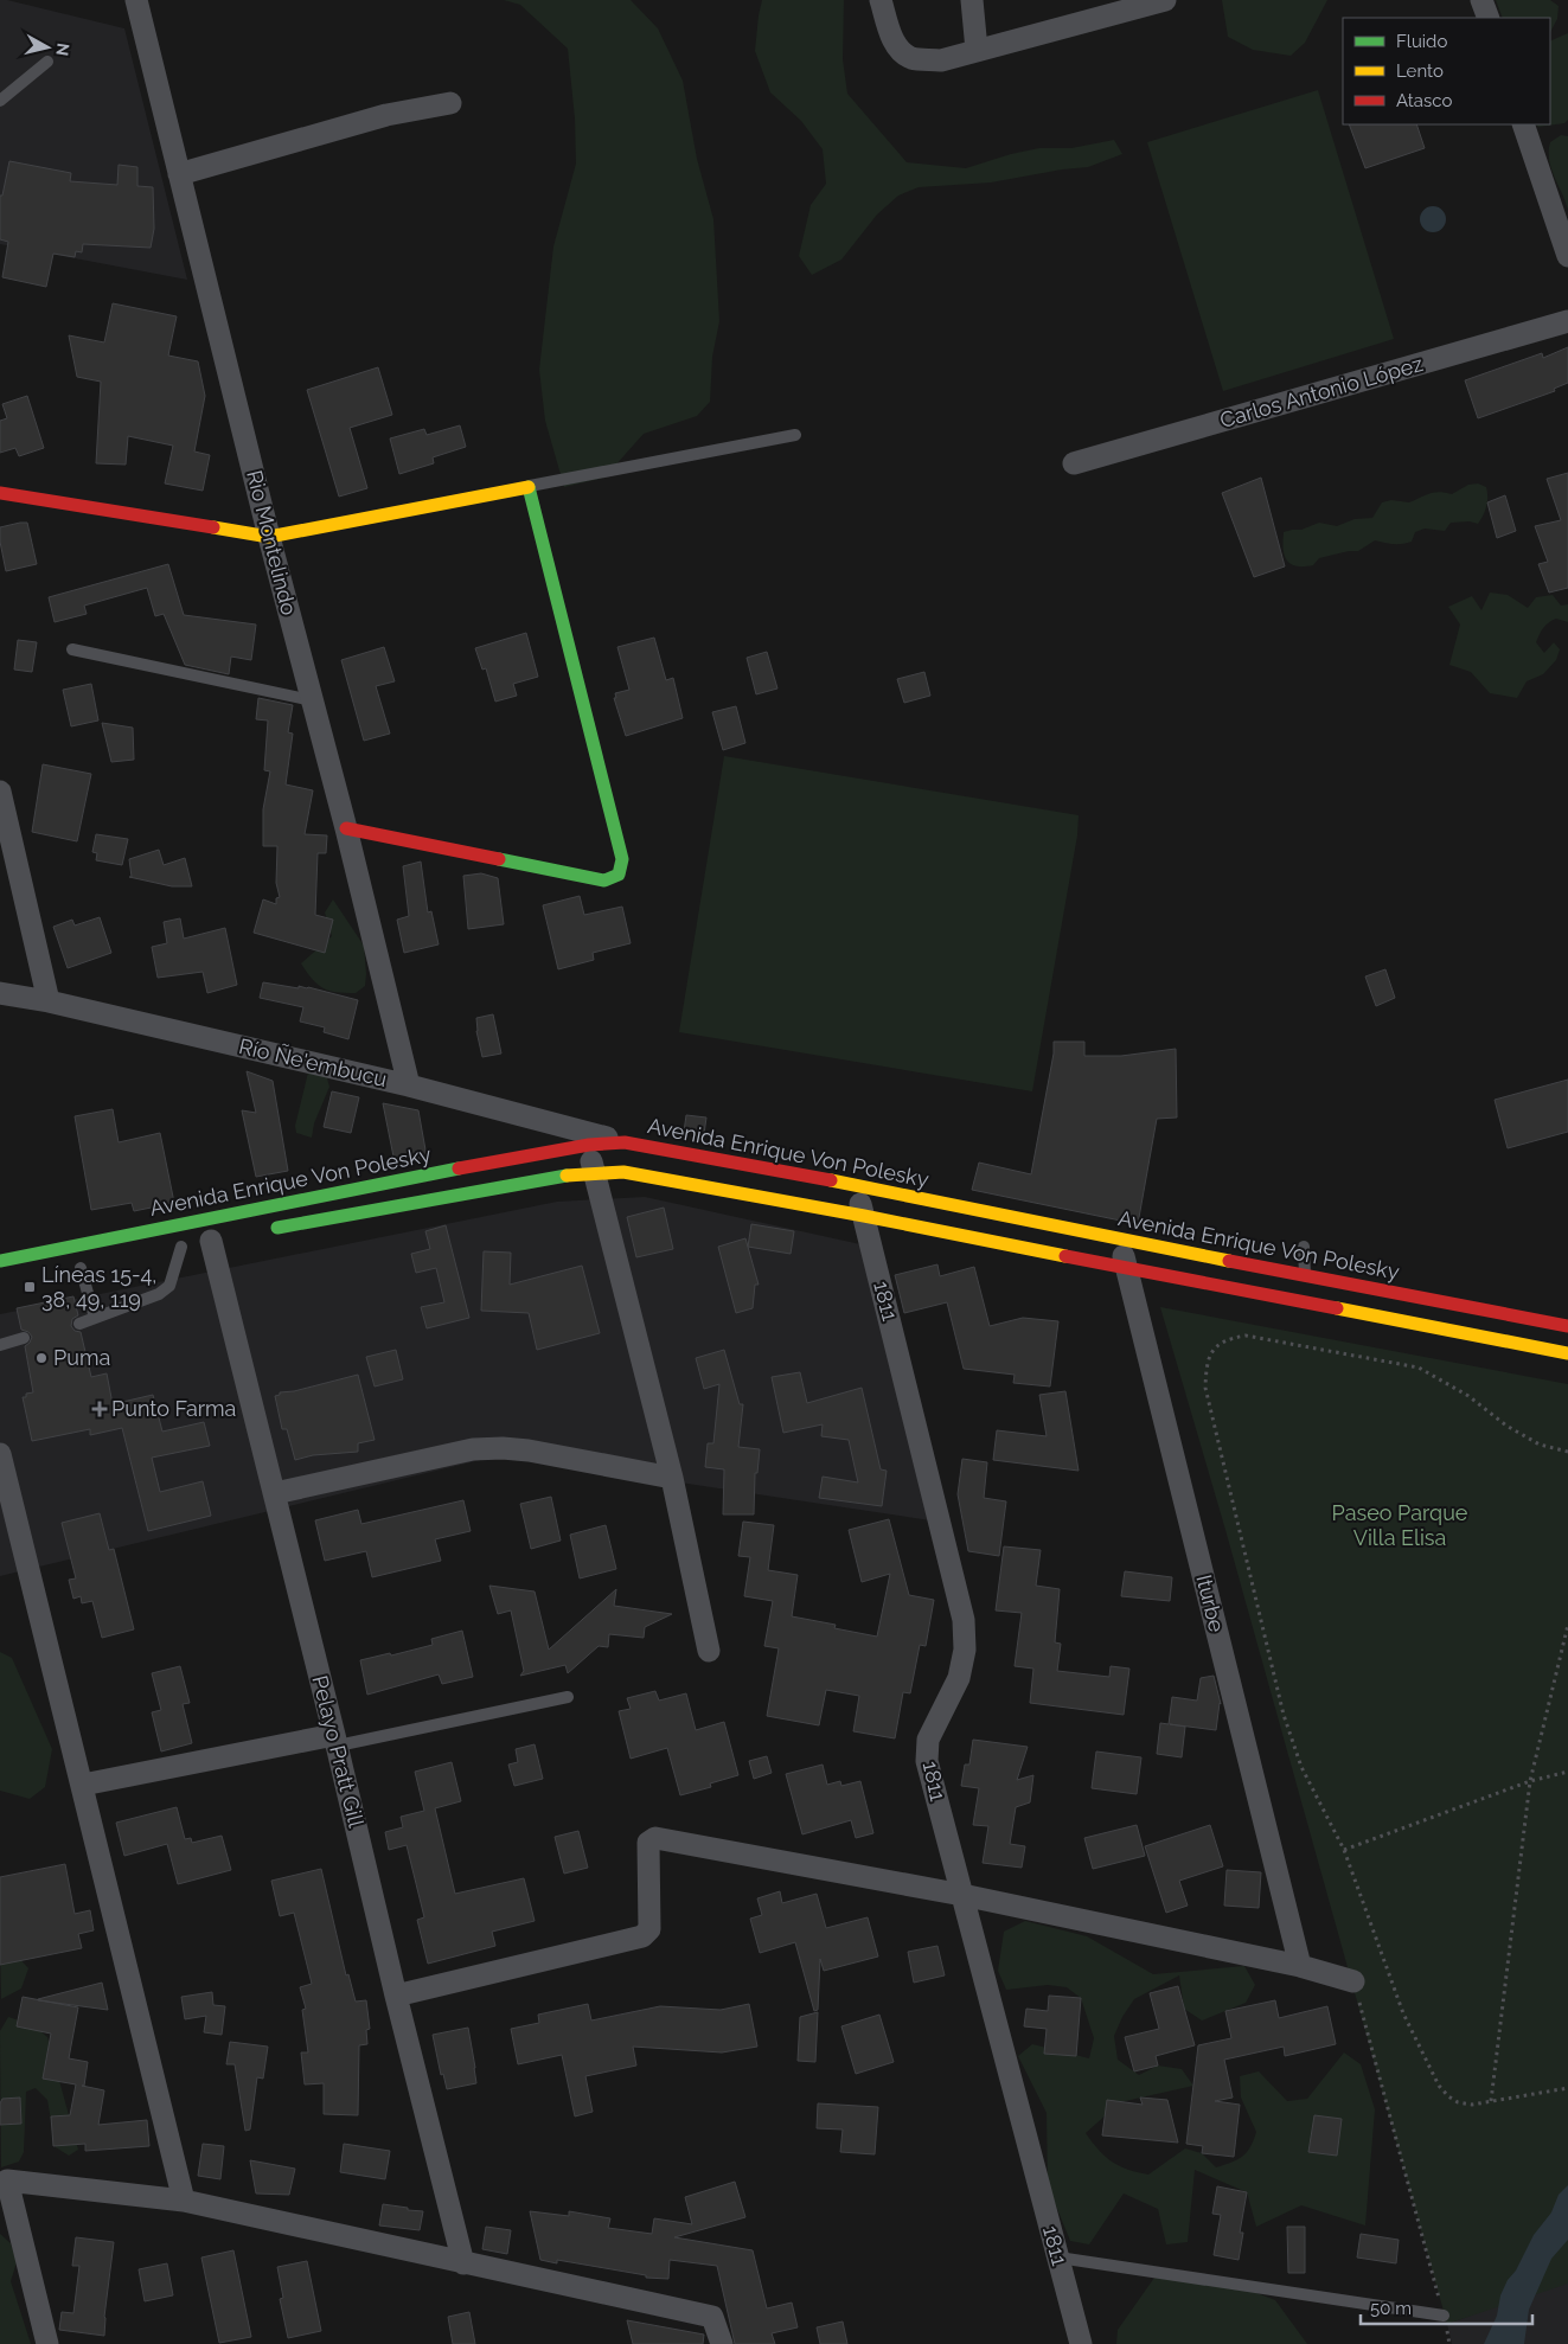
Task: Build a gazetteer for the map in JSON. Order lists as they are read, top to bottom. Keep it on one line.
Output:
{"streets":{"main road":["Avenida Enrique Von Polesky"],"street":["Carlos Antonio López","Rio Montelindo","Río Ñe'embucu","1811","Iturbe","Pelayo Pratt Gill"]},"crossings":[["Rio Montelindo","Río Ñe'embucu"],["Río Ñe'embucu","Avenida Enrique Von Polesky"],["Avenida Enrique Von Polesky","1811"],["Avenida Enrique Von Polesky","Iturbe"]],"parks":["Paseo Parque Villa Elisa"],"places":{"transit":["Líneas 15-4, 38, 49, 119"],"other":["Puma"],"health":["Punto Farma"]},"legend":["Fluido","Lento","Atasco"],"scale_bar":"50 m","north":"right"}
